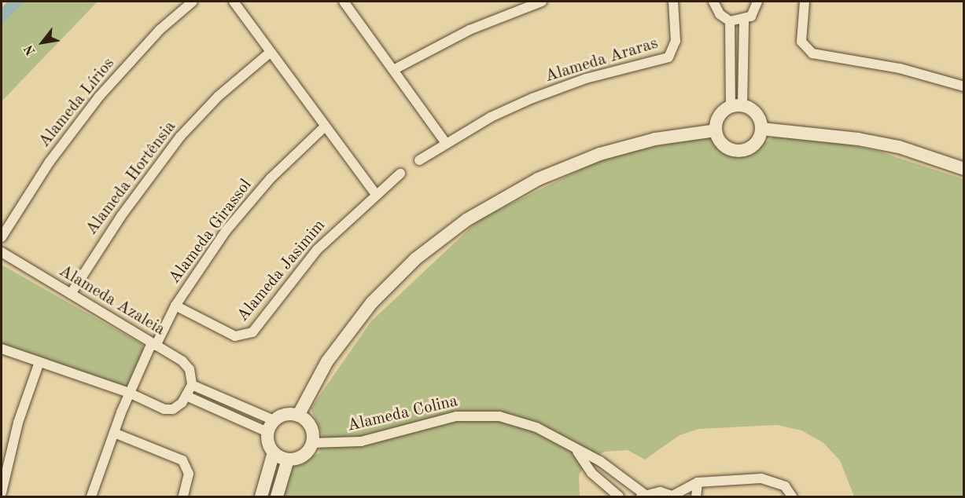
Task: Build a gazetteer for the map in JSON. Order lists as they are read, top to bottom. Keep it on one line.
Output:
{"streets":{"street":["Alameda Araras","Alameda Lírios","Alameda Hortênsia","Alameda Girassol","Alameda Jasimim","Alameda Azaleia","Alameda Colina"]},"crossings":[["Alameda Hortênsia","Alameda Azaleia"],["Alameda Girassol","Alameda Jasimim"],["Alameda Girassol","Alameda Azaleia"]],"north":"bottom left"}
